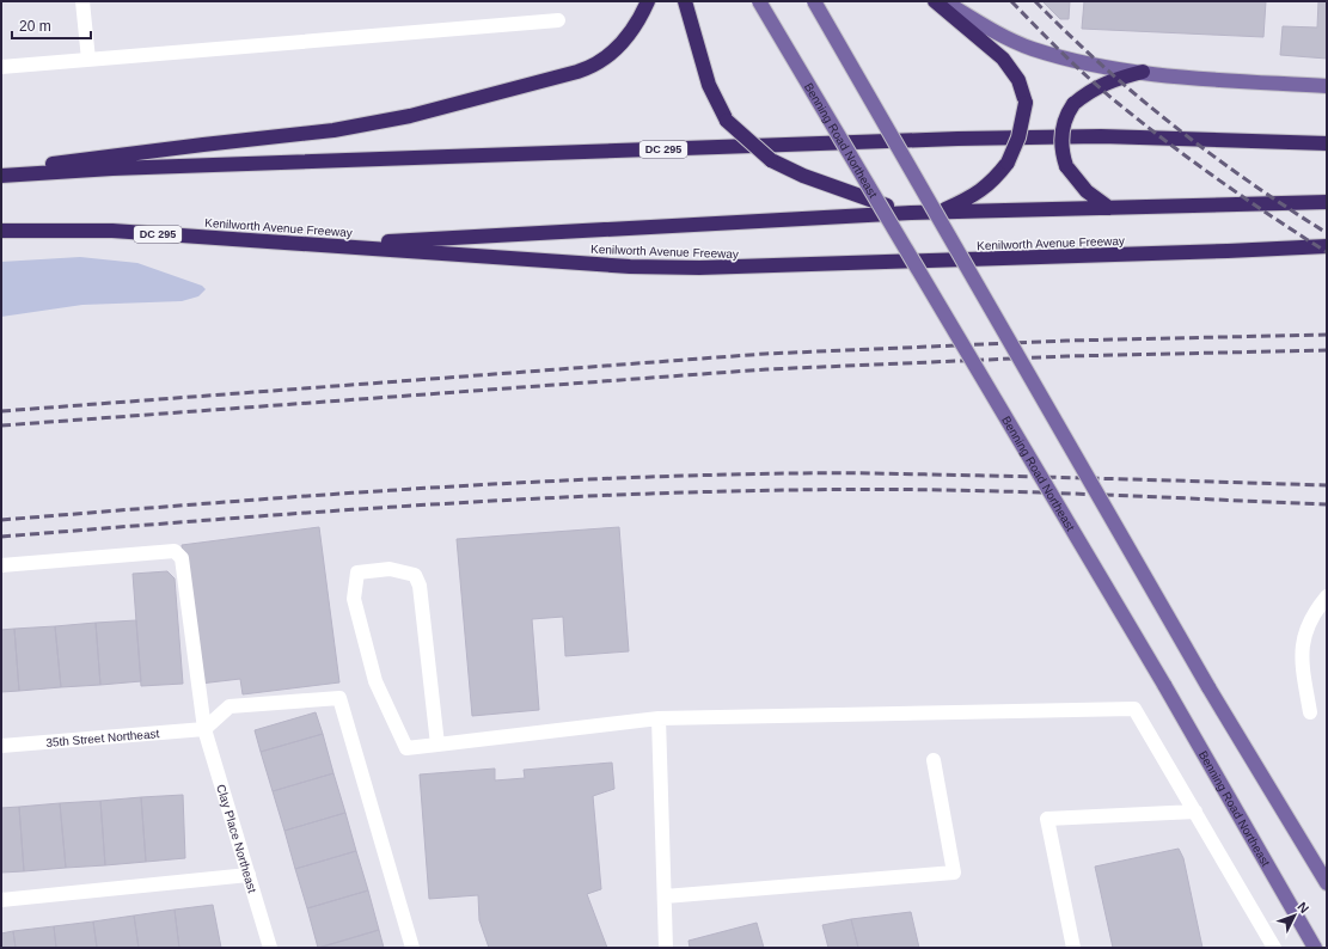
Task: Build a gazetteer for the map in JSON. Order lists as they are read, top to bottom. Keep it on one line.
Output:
{"streets":{"highway":["DC 295","Kenilworth Avenue Freeway"],"main road":["Benning Road Northeast"],"street":["35th Street Northeast","Clay Place Northeast"]},"crossings":[["35th Street Northeast","Clay Place Northeast"]],"scale_bar":"20 m","north":"top right"}
